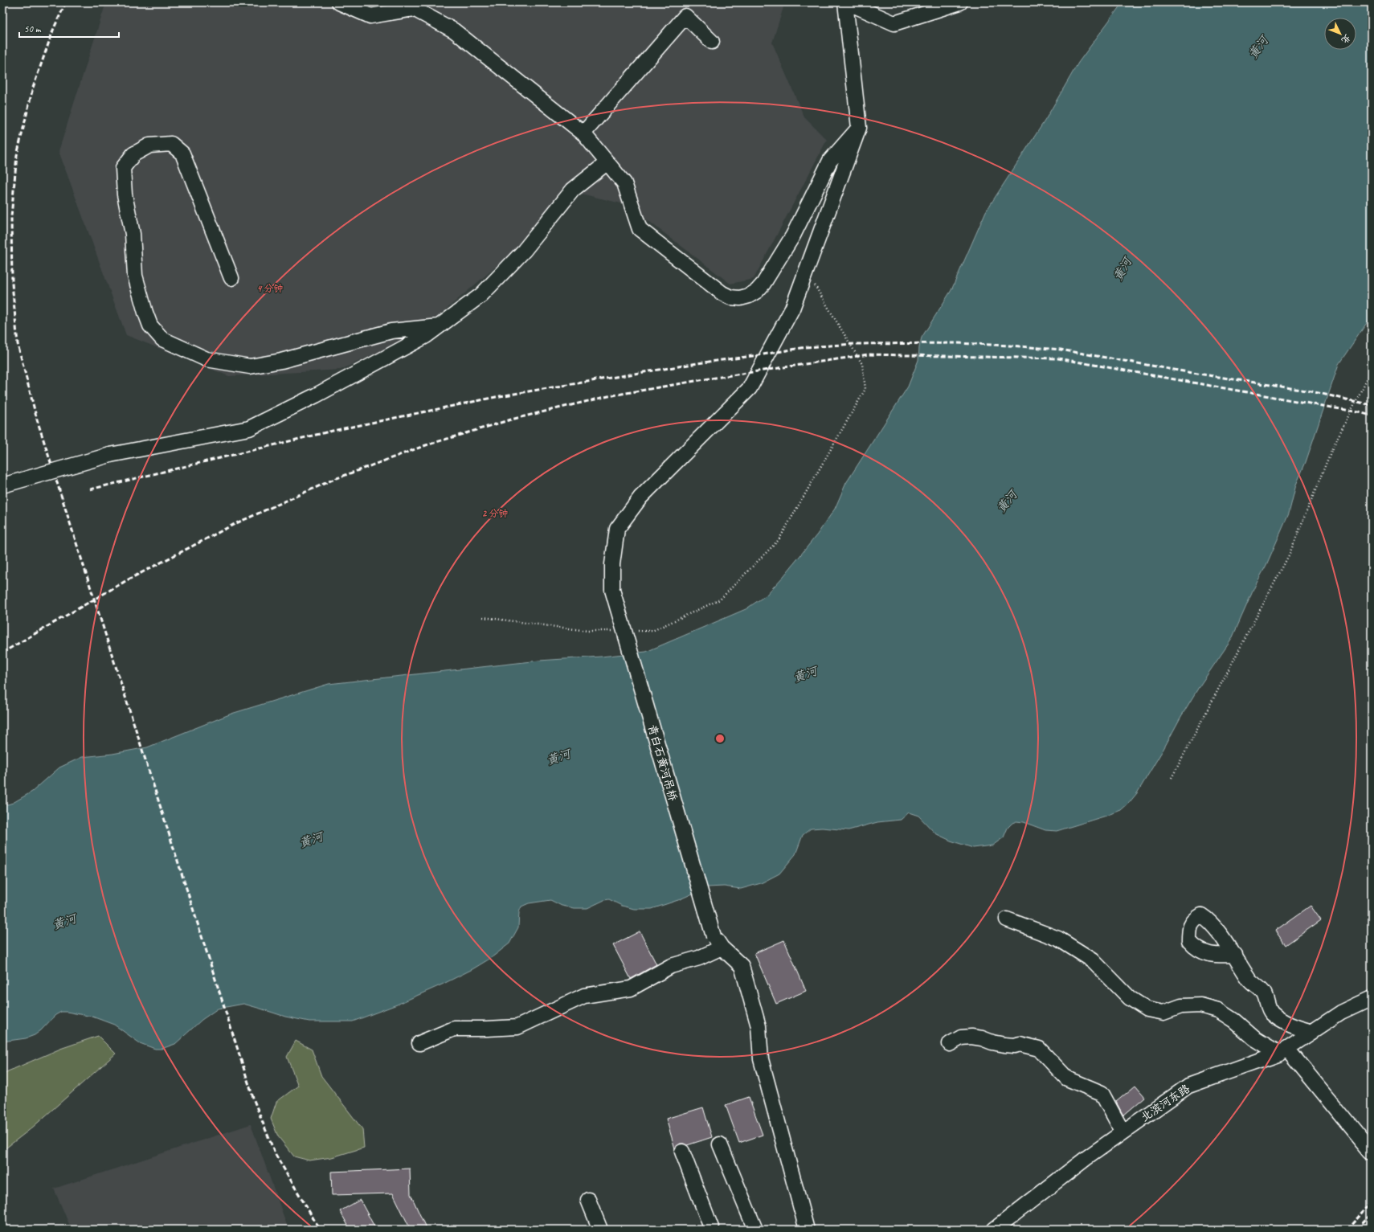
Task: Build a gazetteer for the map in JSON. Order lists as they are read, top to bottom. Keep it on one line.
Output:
{"streets":{"street":["青白石黄河吊桥","北滨河东路"]},"water":["黄河"],"scale_bar":"50 m","north":"bottom right","rings":["4 分钟","2 分钟"]}
